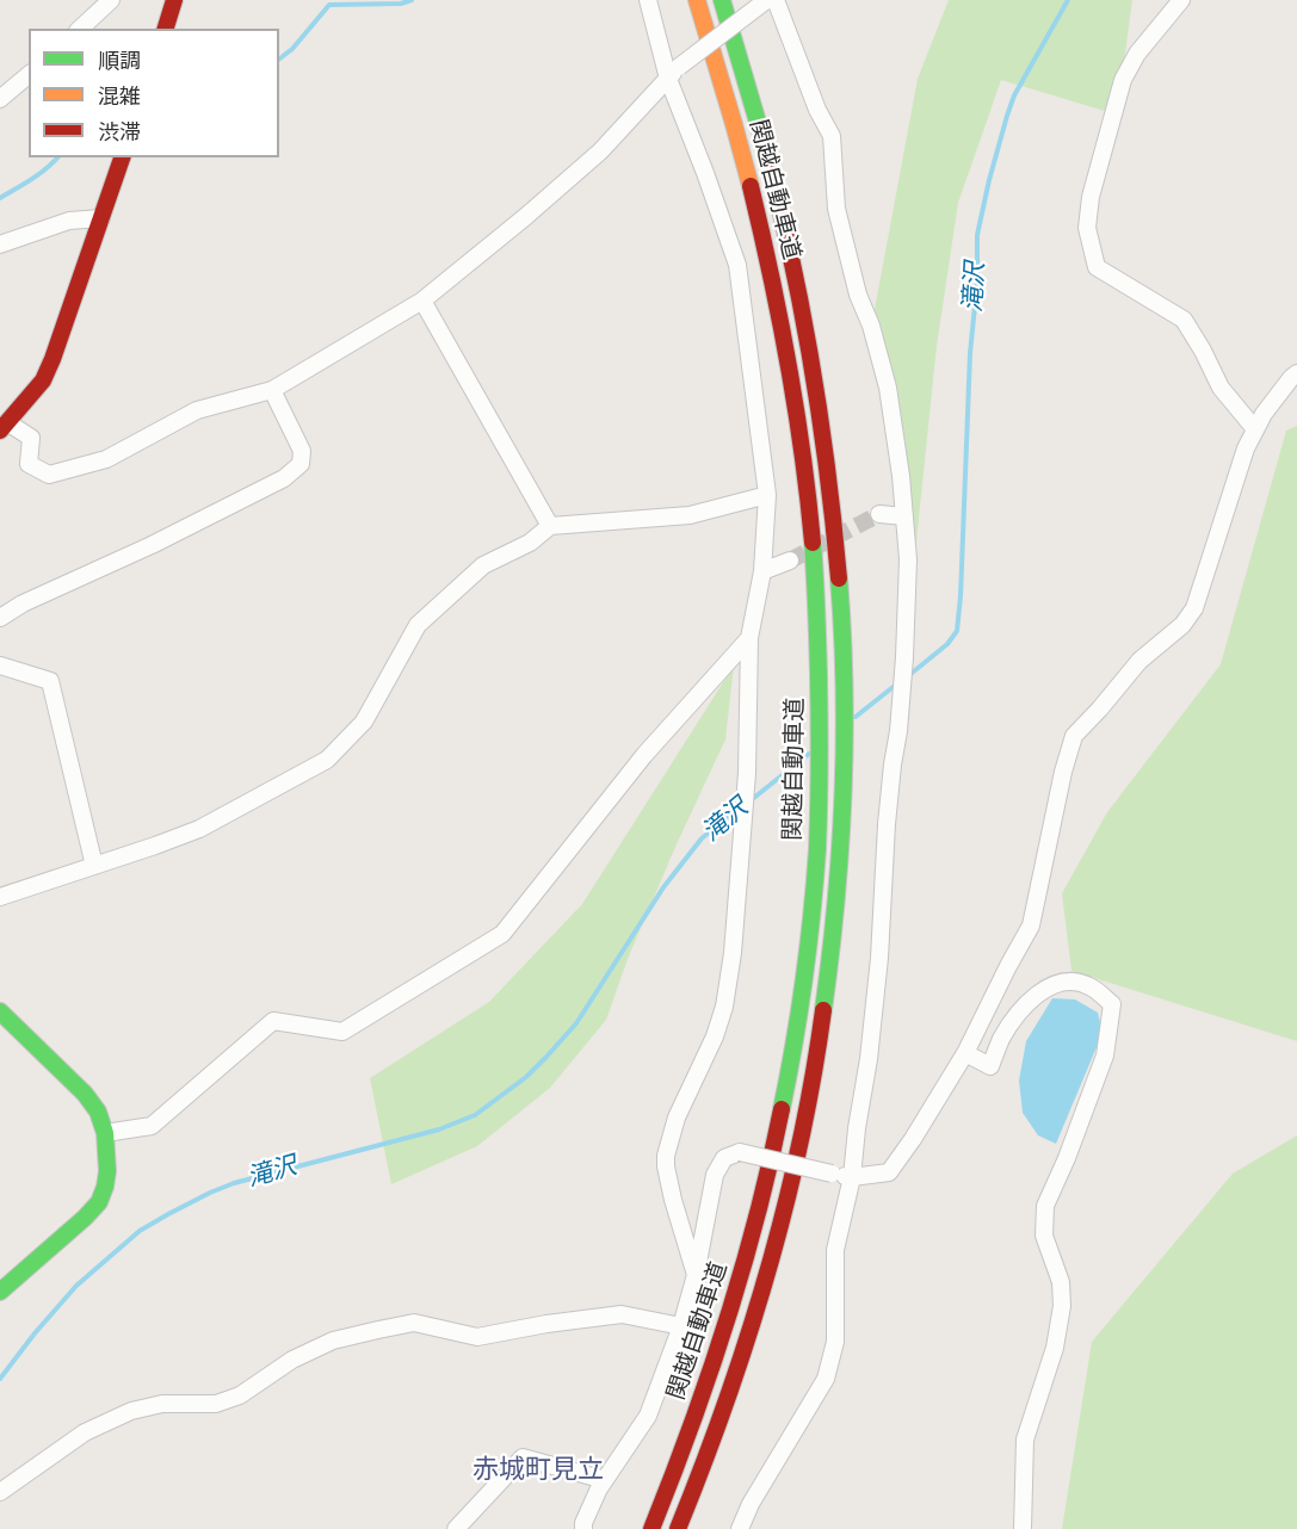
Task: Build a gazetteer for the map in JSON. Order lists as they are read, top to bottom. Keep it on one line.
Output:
{"streets":{"main road":["関越自動車道"]},"districts":["赤城町見立"],"water":["滝沢"],"legend":["順調","混雑","渋滞"]}
